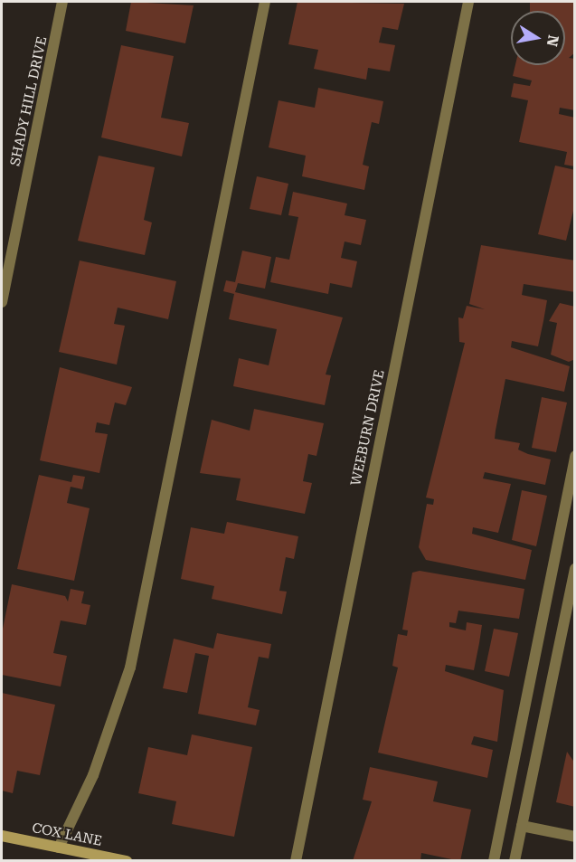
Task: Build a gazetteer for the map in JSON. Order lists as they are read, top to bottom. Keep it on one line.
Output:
{"streets":{"street":["SHADY HILL DRIVE","WEEBURN DRIVE","COX LANE"]},"north":"right"}
